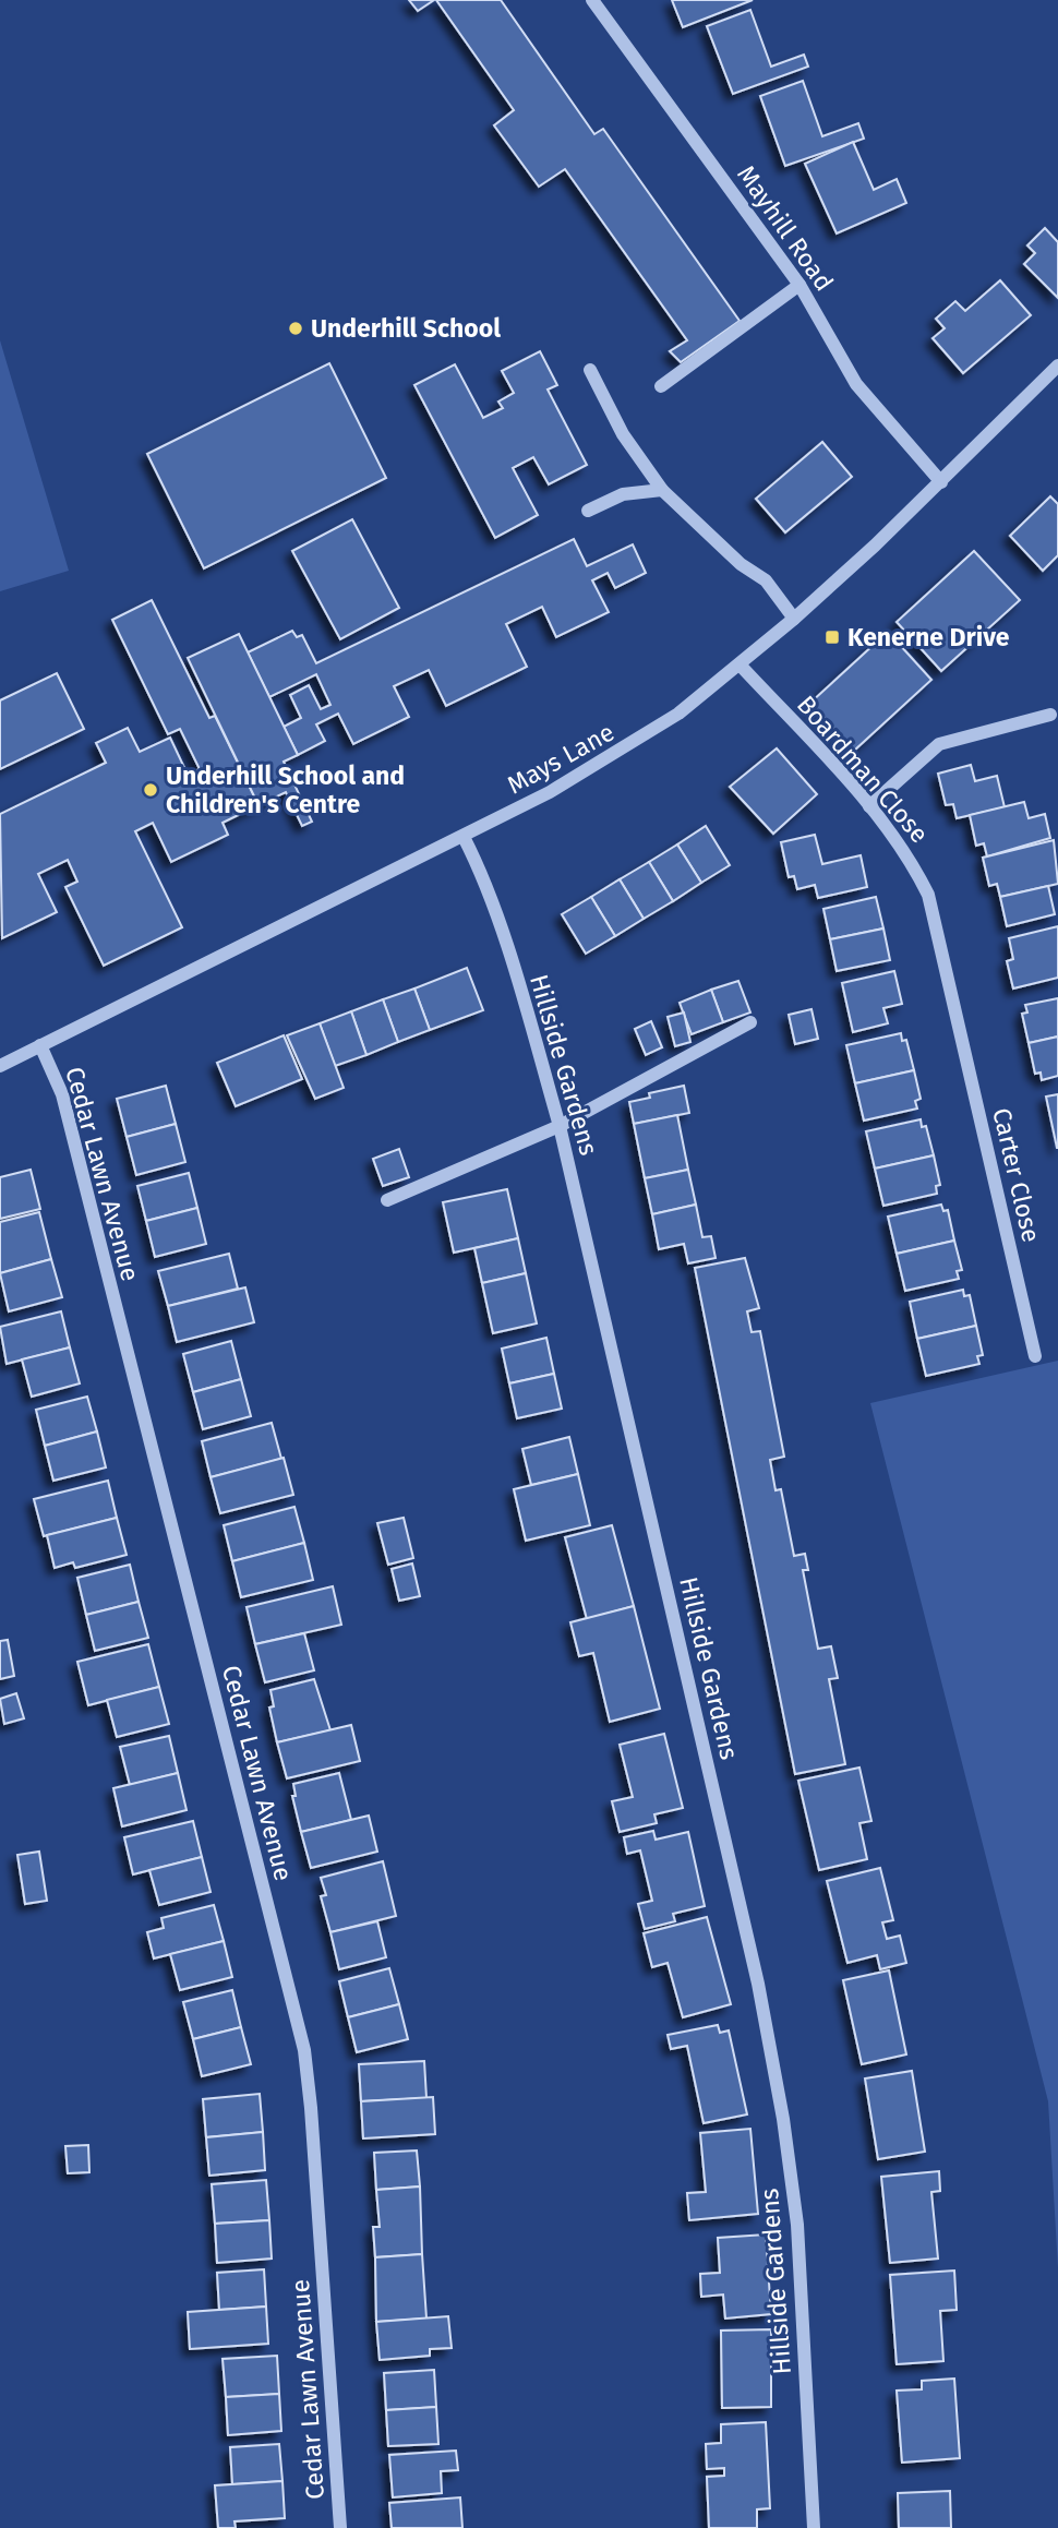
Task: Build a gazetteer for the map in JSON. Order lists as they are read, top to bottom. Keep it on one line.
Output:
{"streets":{"street":["Mayhill Road","Mays Lane","Boardman Close","Hillside Gardens","Cedar Lawn Avenue","Carter Close"]},"crossings":[["Mayhill Road","Mays Lane"],["Mays Lane","Boardman Close"],["Mays Lane","Hillside Gardens"],["Mays Lane","Cedar Lawn Avenue"],["Boardman Close","Carter Close"]],"places":{"other":["Underhill School","Underhill School and Children's Centre"],"transit":["Kenerne Drive"]}}
